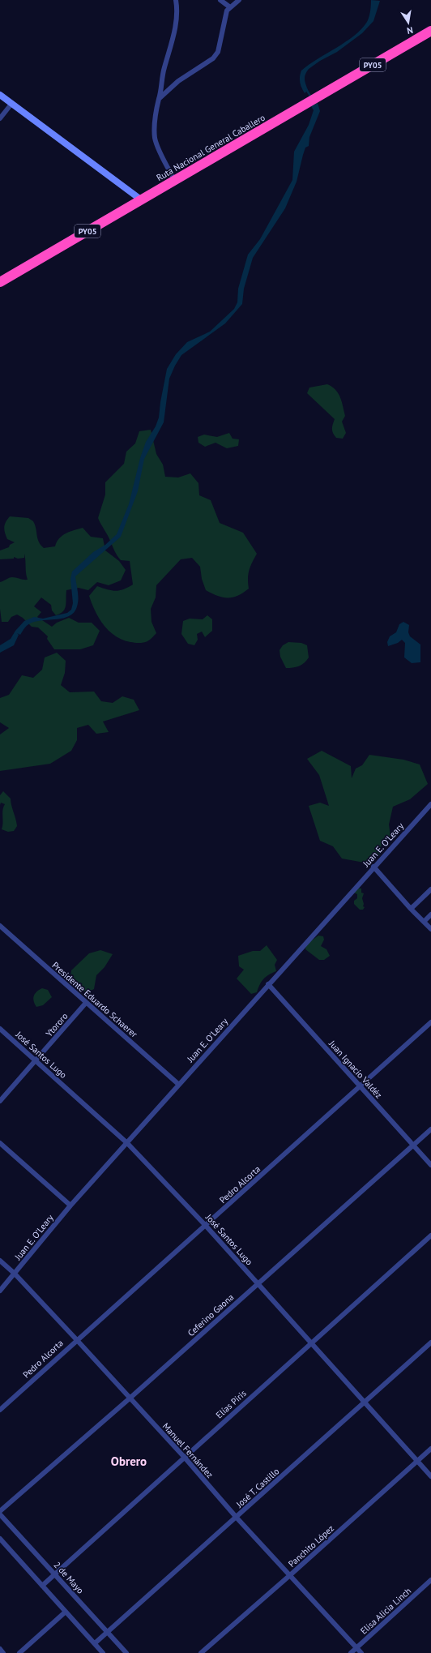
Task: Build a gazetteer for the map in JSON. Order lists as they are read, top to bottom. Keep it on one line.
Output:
{"streets":{"highway":["PY05","Ruta Nacional General Caballero"],"street":["Juan E. O'Leary","Presidente Eduardo Schaerer","Ytororo","José Santos Lugo","Juan Ignacio Valdéz","Pedro Alcorta","Ceferino Gaona","Elías Piris","Manuel Fernández","José T. Castillo","Panchito López","2 de Mayo","Elisa Alicia Linch"]},"crossings":[["Juan E. O'Leary","Presidente Eduardo Schaerer"],["Juan E. O'Leary","José Santos Lugo"],["Juan E. O'Leary","Juan Ignacio Valdéz"],["Juan E. O'Leary","Manuel Fernández"],["Presidente Eduardo Schaerer","Ytororo"],["Ytororo","José Santos Lugo"],["José Santos Lugo","Pedro Alcorta"],["José Santos Lugo","Ceferino Gaona"],["José Santos Lugo","Elías Piris"],["José Santos Lugo","José T. Castillo"],["José Santos Lugo","Panchito López"],["Juan Ignacio Valdéz","Pedro Alcorta"],["Juan Ignacio Valdéz","Ceferino Gaona"],["Pedro Alcorta","Manuel Fernández"],["Ceferino Gaona","Manuel Fernández"],["Elías Piris","Manuel Fernández"],["Elías Piris","2 de Mayo"],["Manuel Fernández","José T. Castillo"],["Manuel Fernández","Panchito López"],["Manuel Fernández","Elisa Alicia Linch"],["José T. Castillo","2 de Mayo"]],"districts":["Obrero"],"north":"bottom"}
